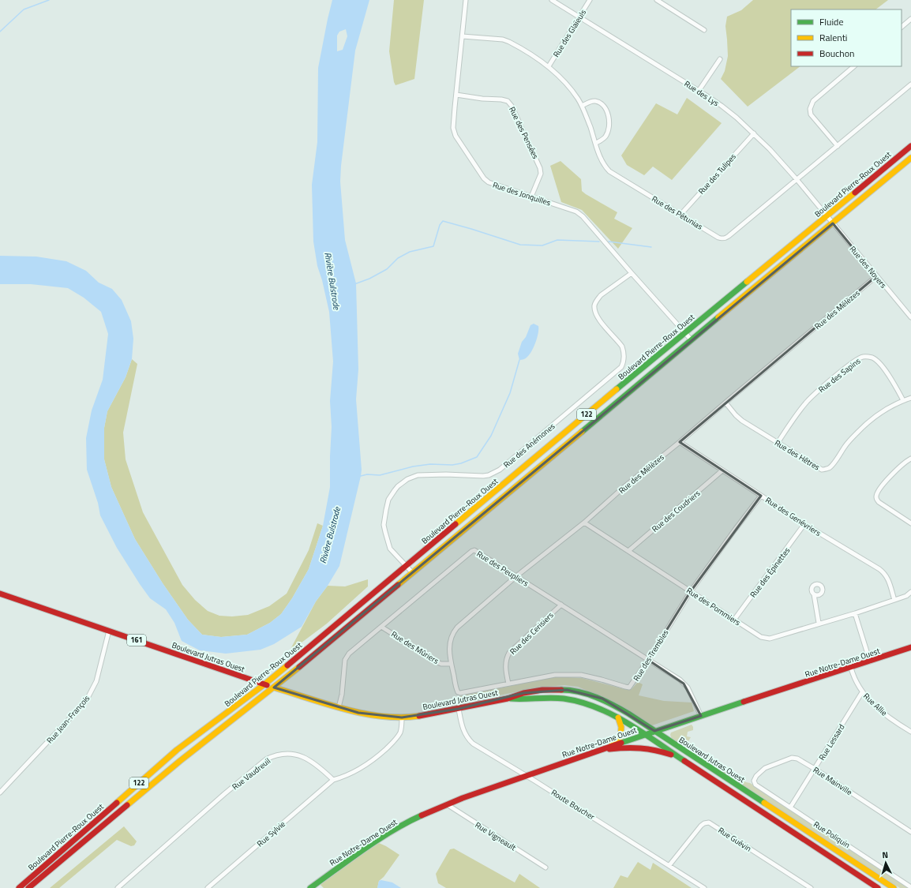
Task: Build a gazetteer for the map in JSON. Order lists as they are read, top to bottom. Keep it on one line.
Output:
{"streets":{"main road":["Boulevard Pierre-Roux Ouest","122","161","Boulevard Jutras Ouest","Rue Notre-Dame Ouest"],"street":["Rue des Glaïeuls","Rue des Lys","Rue des Pensées","Rue des Tulipes","Rue des Jonquilles","Rue des Pétunias","Rue des Noyers","Rue des Mélèzes","Rue des Sapins","Rue des Anémones","Rue des Hêtres","Rue des Coudriers","Rue des Genévriers","Rue des Peupliers","Rue des Épinettes","Rue des Pommiers","Rue des Cerisiers","Rue des Mûriers","Rue des Trembles","Rue Allie","Rue Jean-François","Rue Lessard","Rue Vaudreuil","Rue Mainville","Route Boucher","Rue Sylvie","Rue Poliquin","Rue Vigneault","Rue Guévin"]},"crossings":[["Rue des Glaïeuls","Rue des Lys"],["Rue des Glaïeuls","Rue des Pétunias"],["Rue des Lys","Rue des Tulipes"],["Rue des Lys","Boulevard Pierre-Roux Ouest"],["Rue des Lys","Rue des Pétunias"],["Rue des Lys","Rue des Noyers"],["Rue des Pensées","Rue des Jonquilles"],["Rue des Tulipes","Rue des Pétunias"],["Boulevard Pierre-Roux Ouest","Rue des Jonquilles"],["Boulevard Pierre-Roux Ouest","Rue des Noyers"],["Boulevard Pierre-Roux Ouest","Rue des Anémones"],["Boulevard Pierre-Roux Ouest","Boulevard Jutras Ouest"],["Rue des Jonquilles","Rue des Pétunias"],["Rue des Jonquilles","Rue des Anémones"],["Rue des Noyers","Rue des Mélèzes"],["Rue des Mélèzes","Rue des Hêtres"],["Rue des Mélèzes","Rue des Genévriers"],["Rue des Mélèzes","Rue des Peupliers"],["Rue des Mélèzes","Rue des Pommiers"],["Rue des Mélèzes","Rue des Mûriers"],["Rue des Mélèzes","Rue des Trembles"],["Rue des Sapins","Rue des Hêtres"],["Rue des Coudriers","Rue des Genévriers"],["Rue des Coudriers","Rue des Pommiers"],["Rue des Genévriers","Rue des Épinettes"],["Rue des Genévriers","Rue des Pommiers"],["Rue des Genévriers","Rue des Trembles"],["Rue des Peupliers","Rue des Cerisiers"],["Rue des Peupliers","Rue des Mûriers"],["Rue des Peupliers","Rue des Trembles"],["Rue des Peupliers","Boulevard Jutras Ouest"],["Rue des Peupliers","Rue Notre-Dame Ouest"],["Rue des Épinettes","Rue des Pommiers"],["Rue des Pommiers","Rue des Trembles"],["Rue des Cerisiers","Rue des Trembles"],["Boulevard Jutras Ouest","Rue Notre-Dame Ouest"],["Boulevard Jutras Ouest","Rue Jean-François"],["Boulevard Jutras Ouest","Route Boucher"],["Rue Notre-Dame Ouest","Rue Allie"],["Rue Notre-Dame Ouest","Route Boucher"],["Rue Notre-Dame Ouest","Rue Vigneault"],["Rue Allie","Rue Lessard"],["Rue Lessard","Rue Mainville"],["Rue Lessard","Rue Poliquin"],["Rue Vaudreuil","Rue Sylvie"],["Rue Mainville","Rue Poliquin"],["Route Boucher","Rue Guévin"]],"water":["Rivière Bulstrode"],"legend":["Fluide","Ralenti","Bouchon"],"north":"top"}
